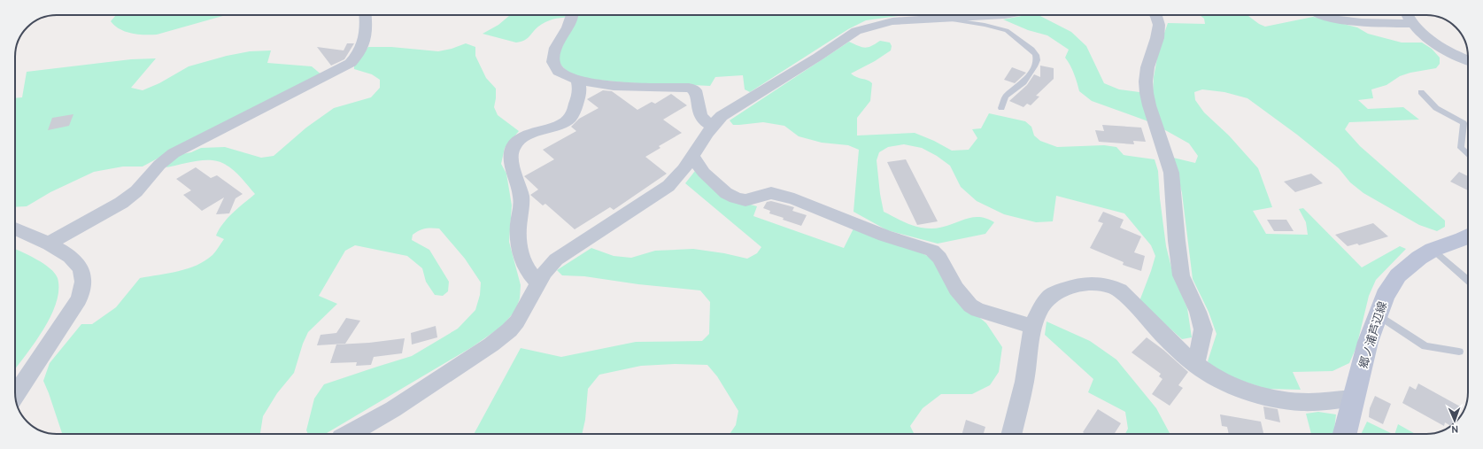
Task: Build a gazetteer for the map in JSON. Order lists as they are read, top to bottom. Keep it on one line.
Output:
{"streets":{"main road":["郷ノ浦芦辺線"]},"north":"bottom"}
